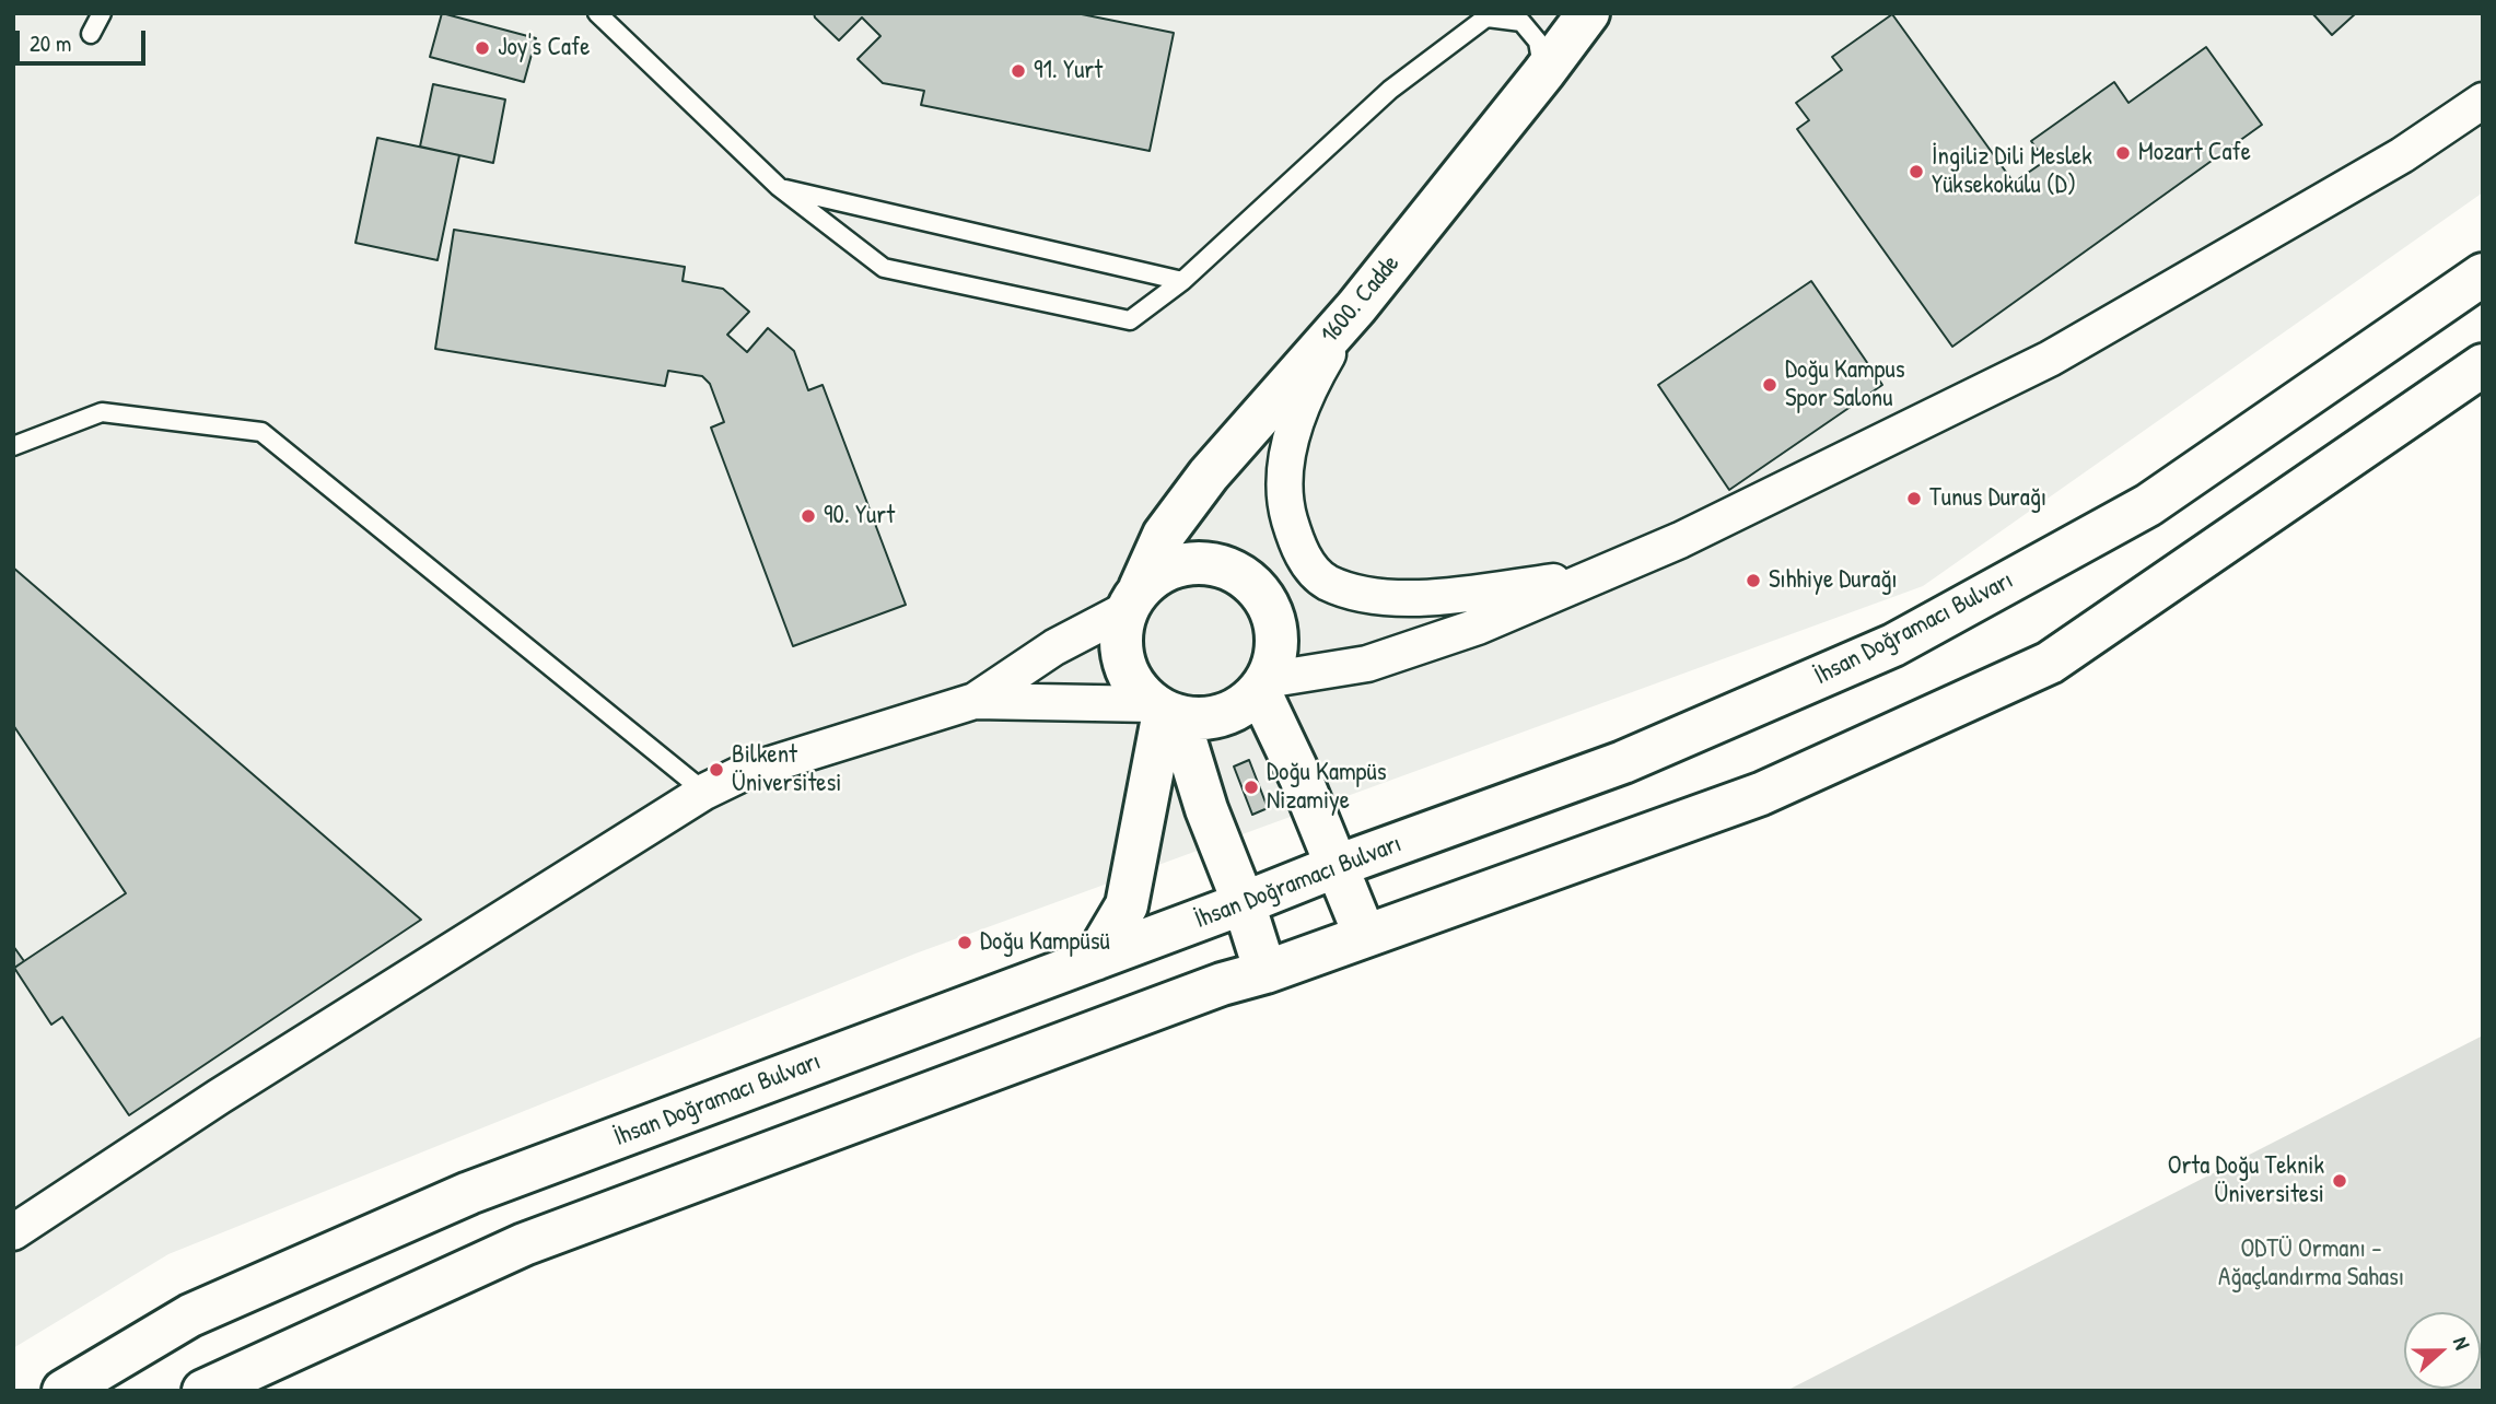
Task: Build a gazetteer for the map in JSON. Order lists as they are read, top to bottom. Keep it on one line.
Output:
{"streets":{"main road":["1600. Cadde","İhsan Doğramacı Bulvarı"]},"crossings":[["1600. Cadde","İhsan Doğramacı Bulvarı"]],"parks":["ODTÜ Ormanı - Ağaçlandırma Sahası"],"places":["Joy's Cafe","91. Yurt","Mozart Cafe","İngiliz Dili Meslek Yüksekokulu (D)","Doğu Kampus Spor Salonu","Tunus Durağı","90. Yurt","Sıhhiye Durağı","Bilkent Üniversitesi","Doğu Kampüs Nizamiye","Doğu Kampüsü","Orta Doğu Teknik Üniversitesi"],"scale_bar":"20 m","north":"right"}
